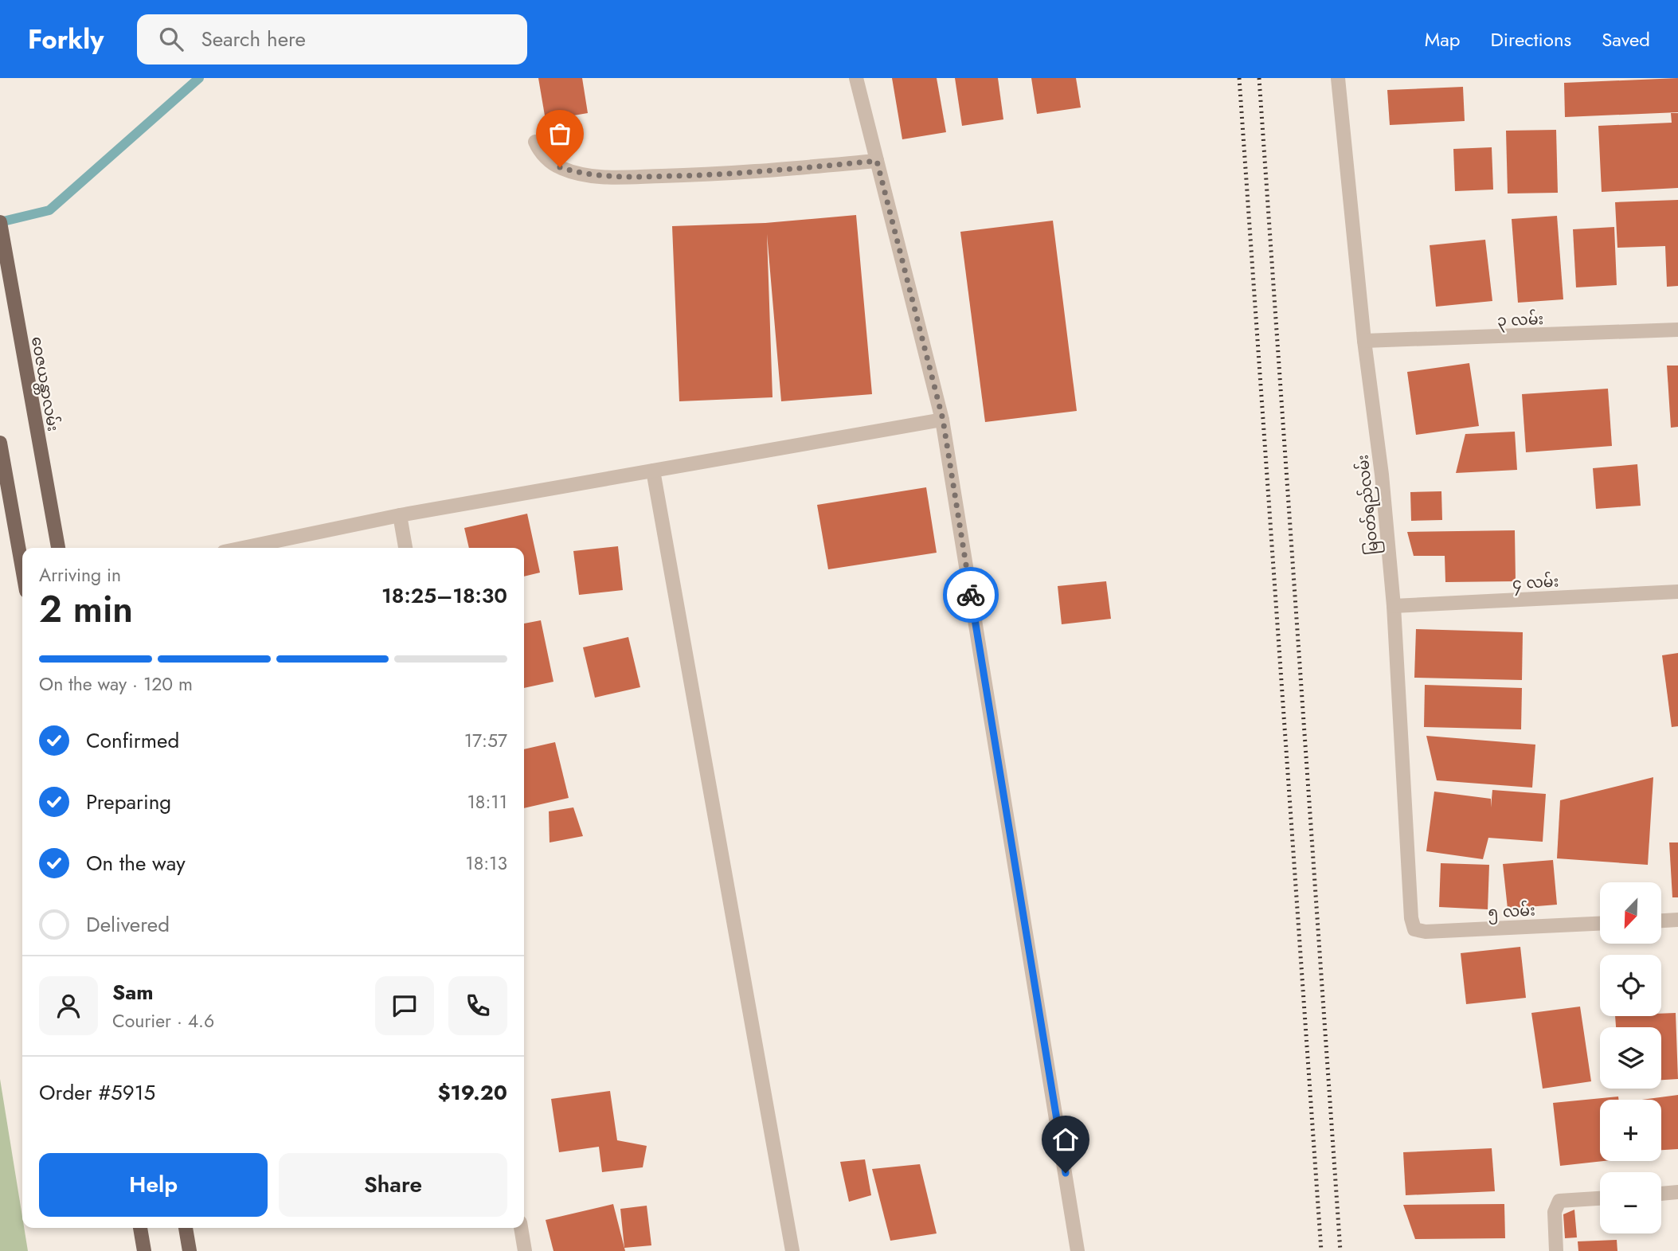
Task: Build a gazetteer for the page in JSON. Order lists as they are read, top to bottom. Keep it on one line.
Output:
{"streets":{"main road":["ဝေဇယန္တာလမ်း"],"street":["၃ လမ်း","မြဝတ်ရည်လမ်း","၄ လမ်း","၅ လမ်း"]},"crossings":[["၃ လမ်း","မြဝတ်ရည်လမ်း"],["မြဝတ်ရည်လမ်း","၄ လမ်း"],["မြဝတ်ရည်လမ်း","၅ လမ်း"]],"north":"bottom left","page":{"header":"Forkly","search":"Search here","nav":["Map","Directions","Saved"],"heading":["2 min","Arriving in","18:25–18:30"],"panel":["Sam","Courier · 4.6","Order #5915","$19.20"],"bar":"On the way · 120 m","list":[["Confirmed","17:57"],["Preparing","18:11"],["On the way","18:13"],"Delivered"],"map_buttons":["+","−"],"buttons":["Help","Share"]}}
